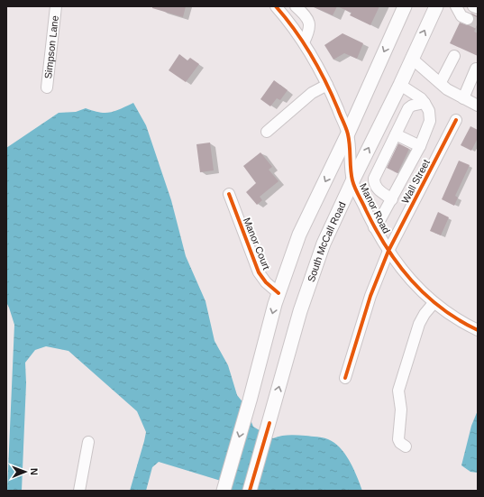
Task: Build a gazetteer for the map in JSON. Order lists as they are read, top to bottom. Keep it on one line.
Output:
{"streets":{"main road":["South McCall Road"],"street":["Simpson Lane","Wall Street","Manor Road","Manor Court"]},"crossings":[["Wall Street","Manor Road"],["Manor Road","South McCall Road"]],"north":"right"}
